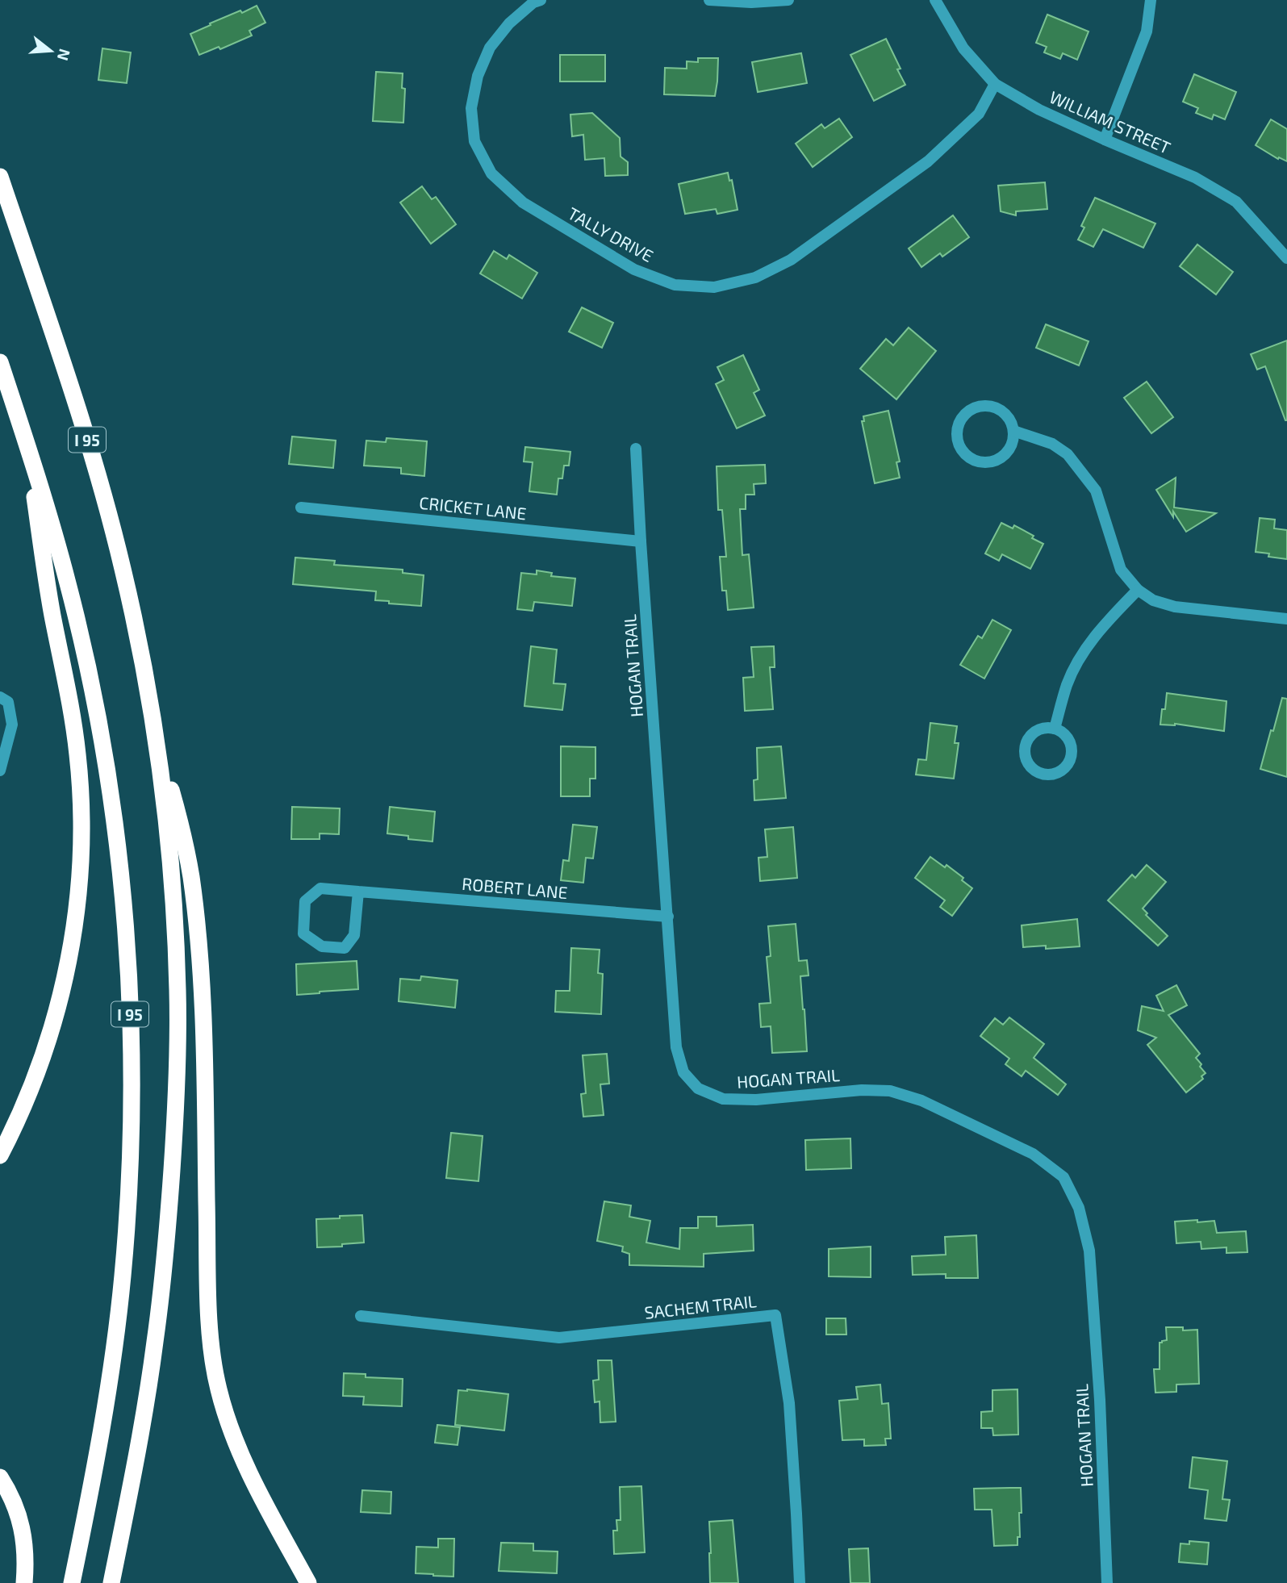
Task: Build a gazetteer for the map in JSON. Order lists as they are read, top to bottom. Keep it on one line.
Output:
{"streets":{"highway":["I 95"],"street":["WILLIAM STREET","TALLY DRIVE","CRICKET LANE","HOGAN TRAIL","ROBERT LANE","SACHEM TRAIL"]},"crossings":[["WILLIAM STREET","TALLY DRIVE"],["CRICKET LANE","HOGAN TRAIL"],["HOGAN TRAIL","ROBERT LANE"]],"north":"right"}
